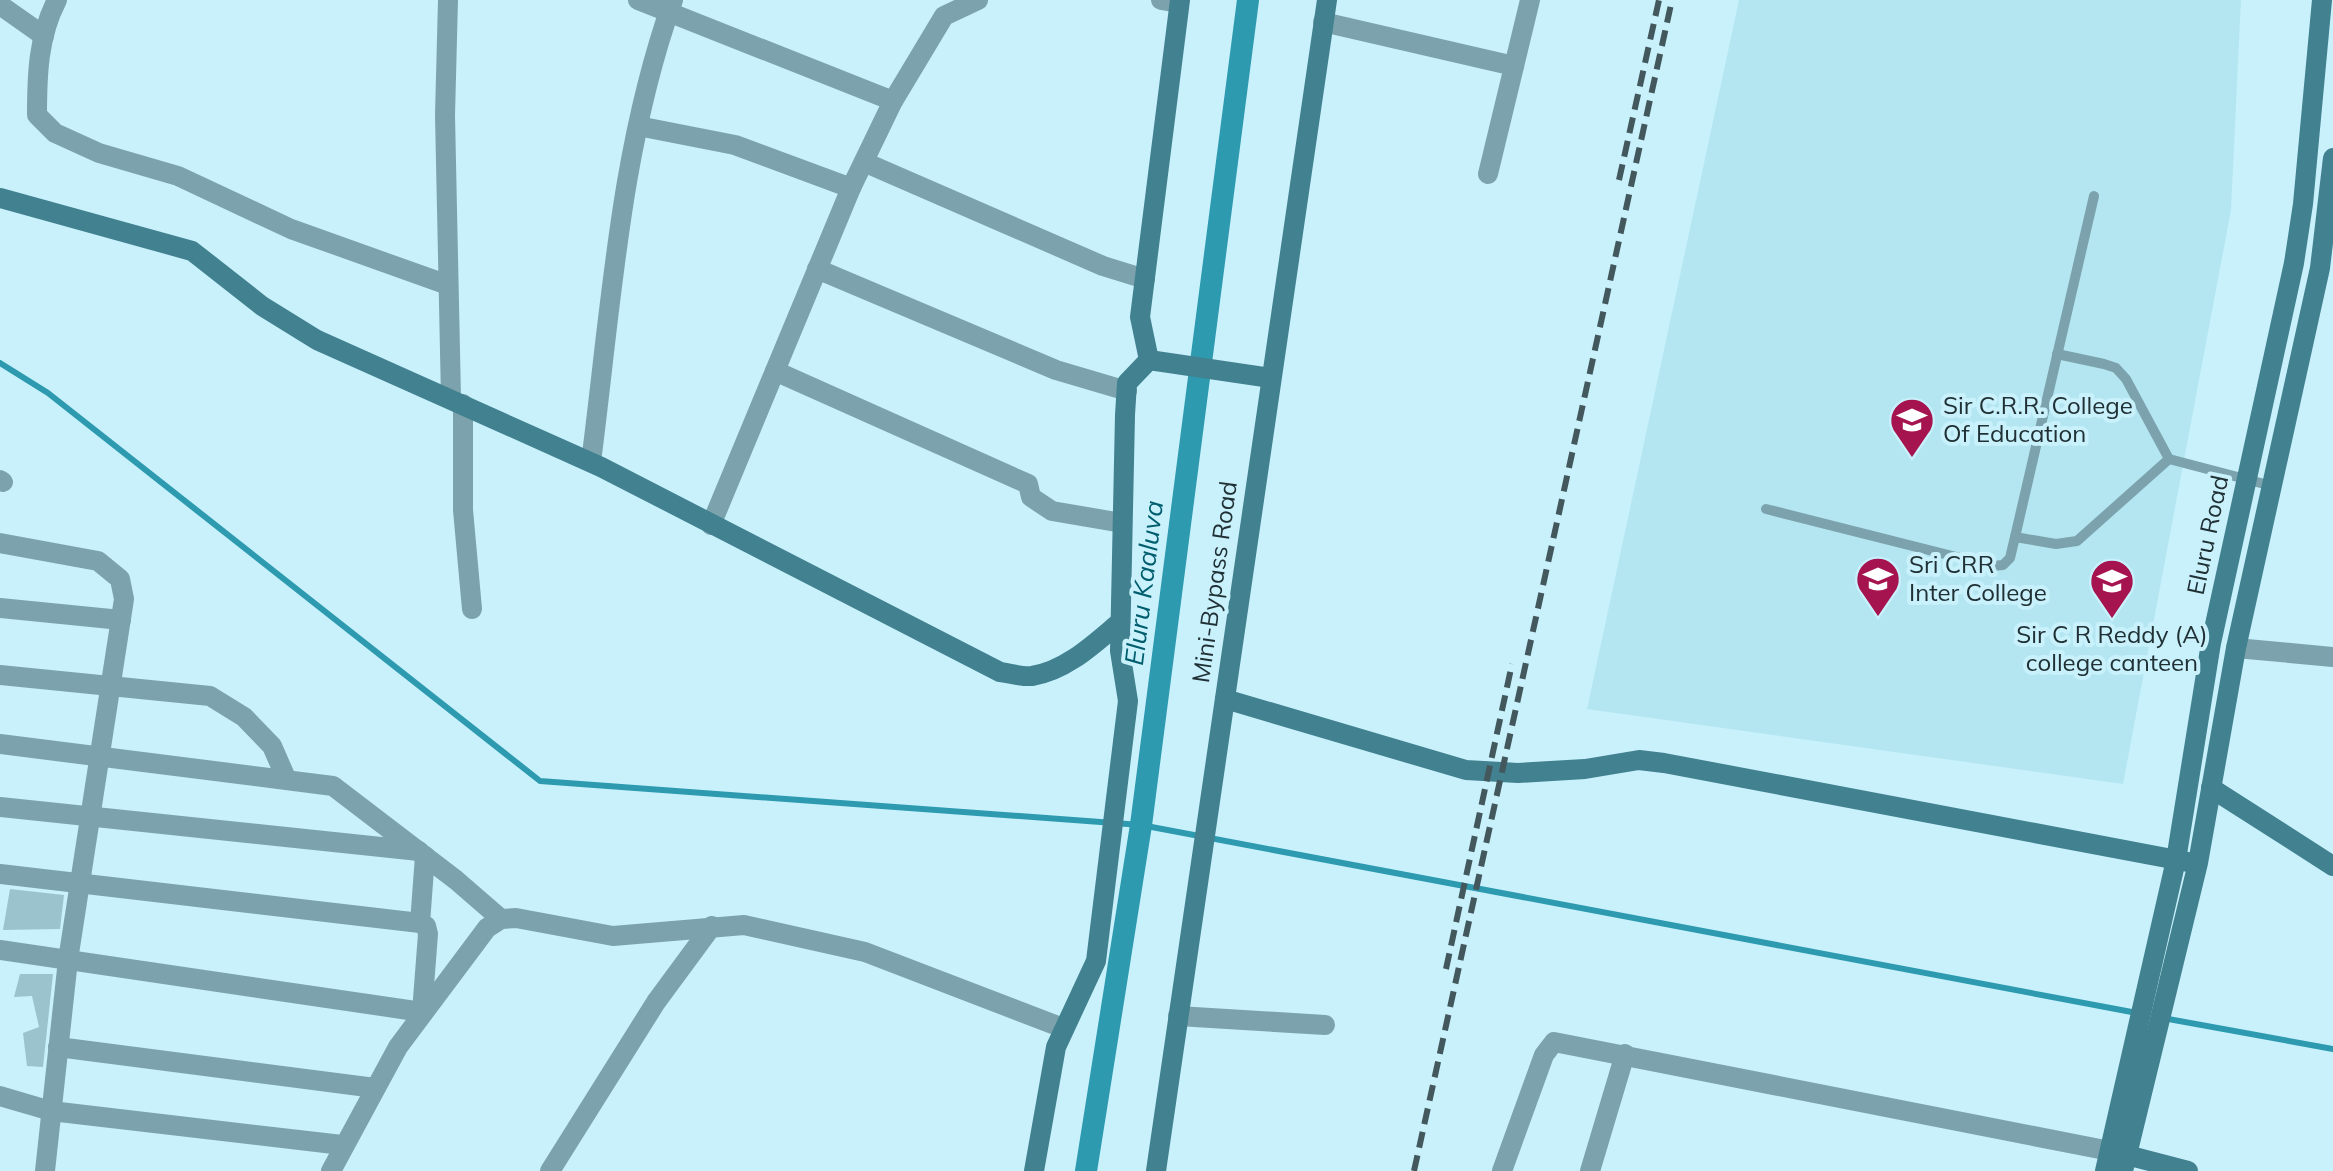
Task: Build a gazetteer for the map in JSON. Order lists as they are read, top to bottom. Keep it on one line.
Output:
{"streets":{"street":["Eluru Road","Mini-Bypass Road"]},"water":["Eluru Kaaluva"],"places":{"school or university":["Sir C.R.R. College Of Education","Sri CRR Inter College","Sir C R Reddy (A) college canteen"]}}
